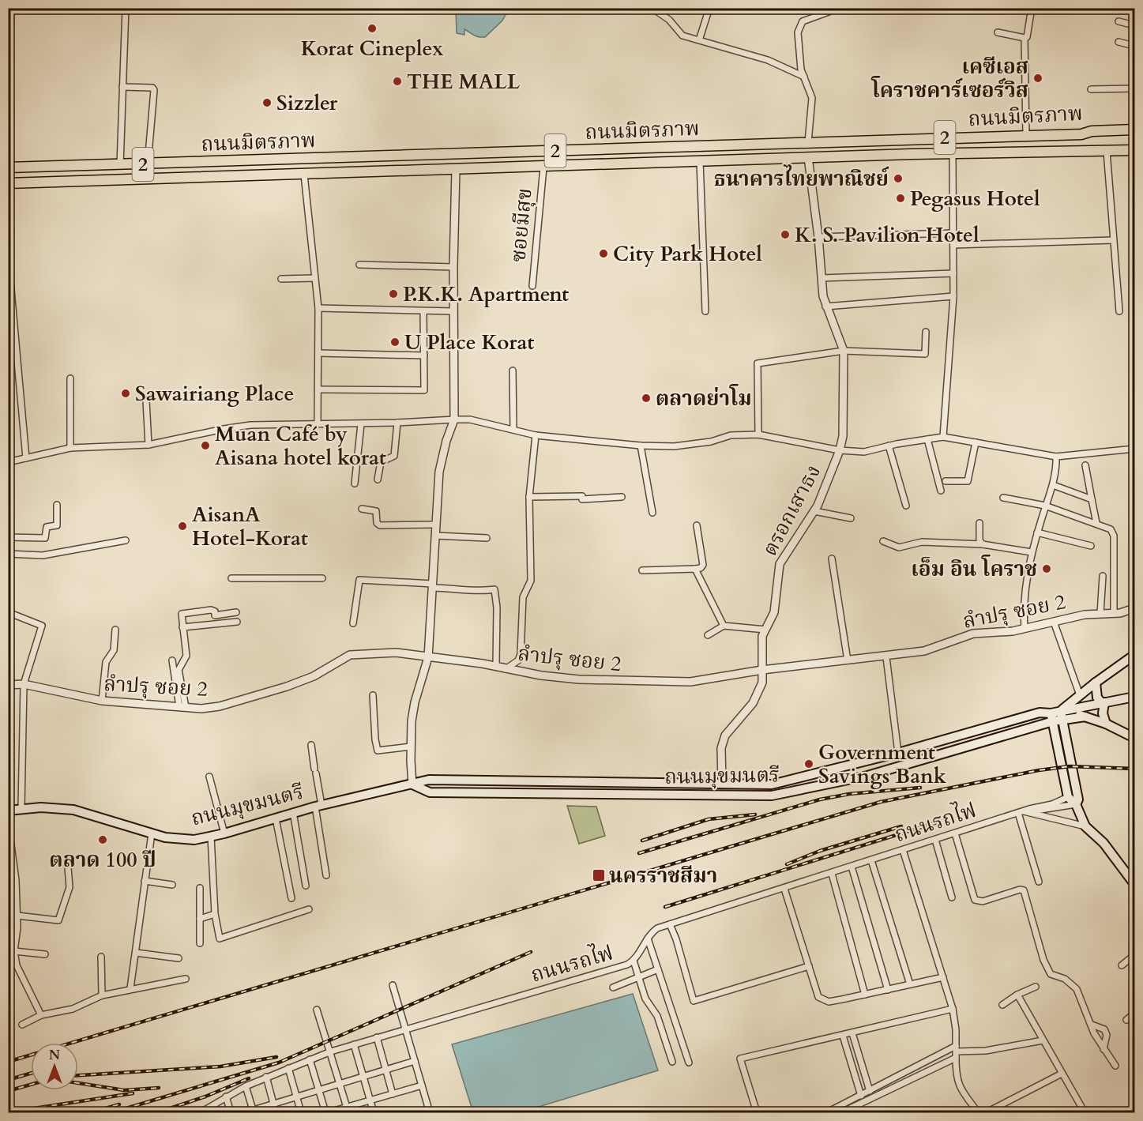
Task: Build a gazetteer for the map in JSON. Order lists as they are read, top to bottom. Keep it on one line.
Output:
{"streets":{"highway":["ถนนมิตรภาพ","2"],"main road":["ถนนมุขมนตรี"],"street":["ซอยมีสุข","ตรอกเสาธง","ลำปรุ ซอย 2","ถนนรถไฟ"]},"crossings":[["ถนนมิตรภาพ","ซอยมีสุข"],["ถนนมิตรภาพ","ตรอกเสาธง"],["ตรอกเสาธง","ลำปรุ ซอย 2"],["ตรอกเสาธง","ถนนมุขมนตรี"]],"places":{"other":["Korat Cineplex","เคซีเอส โคราชคาร์เซอร์วิส","THE MALL","Sizzler","ธนาคารไทยพาณิชย์","Pegasus Hotel","K. S. Pavilion Hotel","City Park Hotel","P.K.K. Apartment","U Place Korat","Sawairiang Place","ตลาดย่าโม","Muan Café by Aisana hotel korat","AisanA Hotel-Korat","เอ็ม อิน โคราช","Government Savings Bank","ตลาด 100 ปี"],"transit":["นครราชสีมา"]},"north":"top"}
